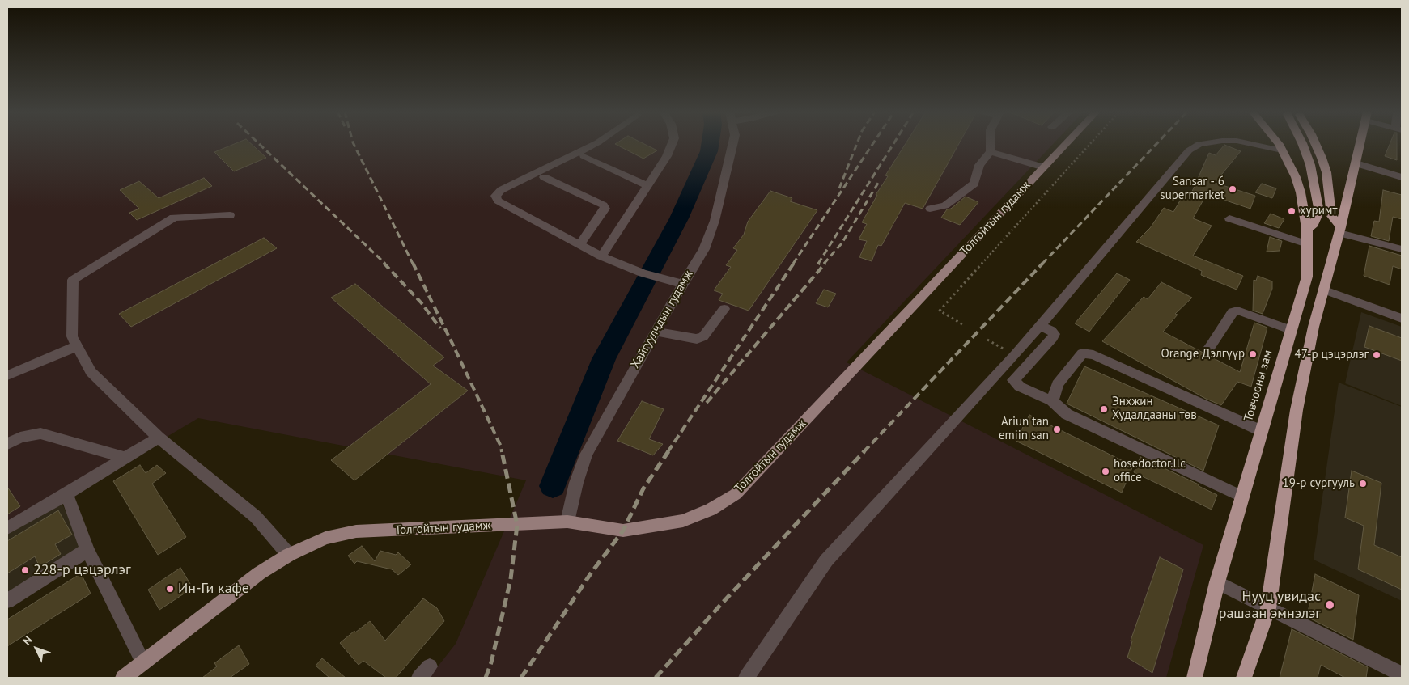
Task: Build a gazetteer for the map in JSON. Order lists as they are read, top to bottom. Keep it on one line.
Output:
{"streets":{"highway":["Товчооны зам"],"main road":["Толгойтын гудамж"],"street":["Хайгуулчдын гудамж"]},"crossings":[["Толгойтын гудамж","Хайгуулчдын гудамж"]],"places":["Sansar - 6 supermarket","хуримт","Orange Дэлгүүр","47-р цэцэрлэг","Энхжин Худалдааны төв","Ariun tan emiin san","hosedoctor.llc office","19-р сургууль","228-р цэцэрлэг","Ин-Ги кафе","Нууц увидас рашаан эмнэлэг"],"north":"top left"}
